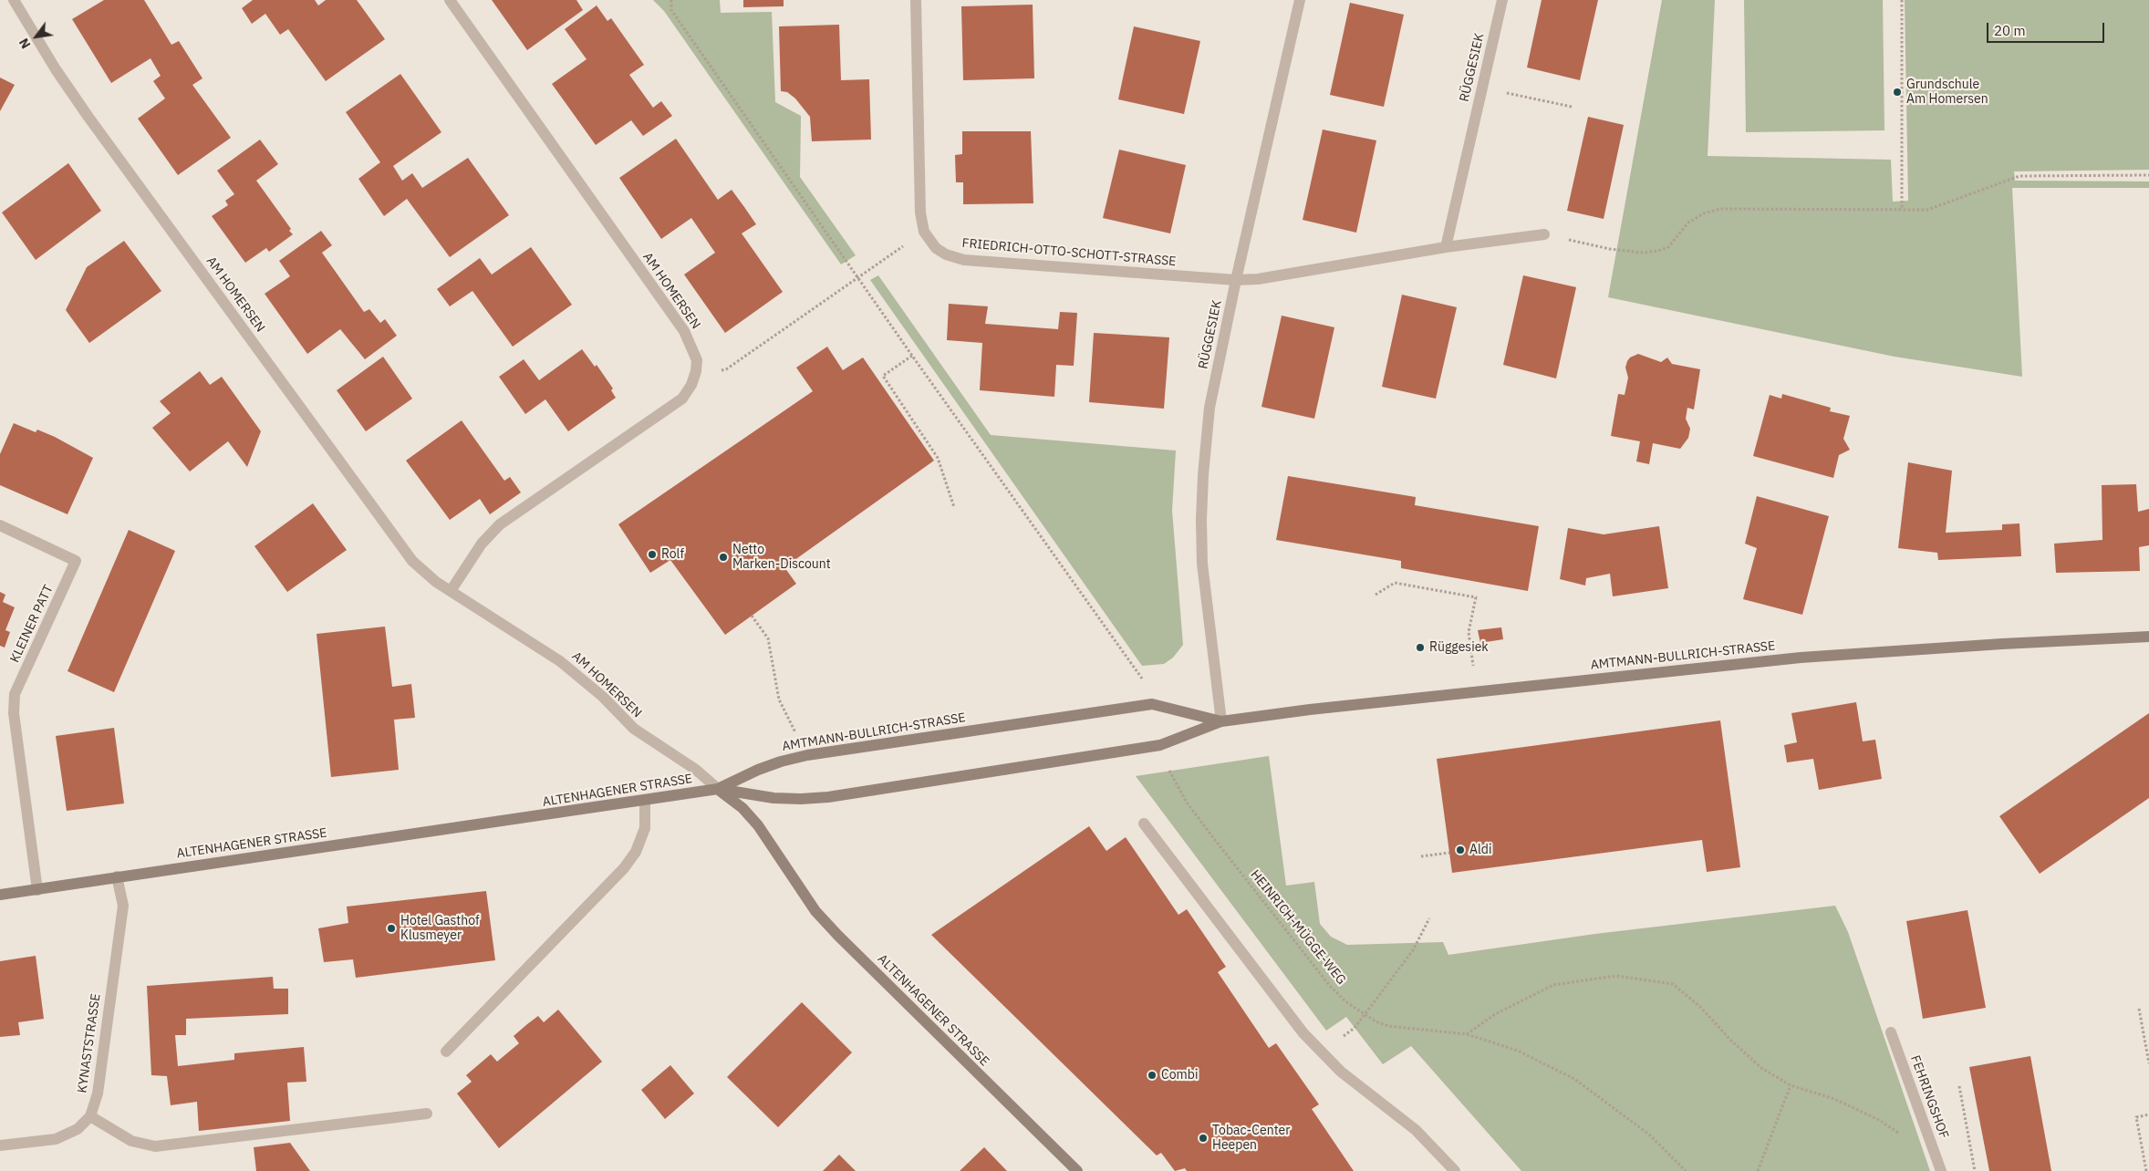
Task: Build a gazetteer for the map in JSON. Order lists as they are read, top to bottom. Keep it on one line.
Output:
{"streets":{"street":["RÜGGESIEK","FRIEDRICH-OTTO-SCHOTT-STRASSE","AM HOMERSEN","KLEINER PATT","AMTMANN-BULLRICH-STRASSE","ALTENHAGENER STRASSE","KYNASTSTRASSE","FEHRINGSHOF"],"path":["HEINRICH-MÜGGE-WEG"]},"crossings":[["RÜGGESIEK","FRIEDRICH-OTTO-SCHOTT-STRASSE"],["RÜGGESIEK","AMTMANN-BULLRICH-STRASSE"],["AM HOMERSEN","AMTMANN-BULLRICH-STRASSE"],["AM HOMERSEN","ALTENHAGENER STRASSE"],["KLEINER PATT","ALTENHAGENER STRASSE"],["AMTMANN-BULLRICH-STRASSE","ALTENHAGENER STRASSE"],["AMTMANN-BULLRICH-STRASSE","HEINRICH-MÜGGE-WEG"],["ALTENHAGENER STRASSE","KYNASTSTRASSE"]],"places":["Grundschule Am Homersen","Rolf","Netto Marken-Discount","Rüggesiek","Aldi","Hotel Gasthof Klusmeyer","Combi","Tobac-Center Heepen"],"scale_bar":"20 m","north":"bottom left"}
